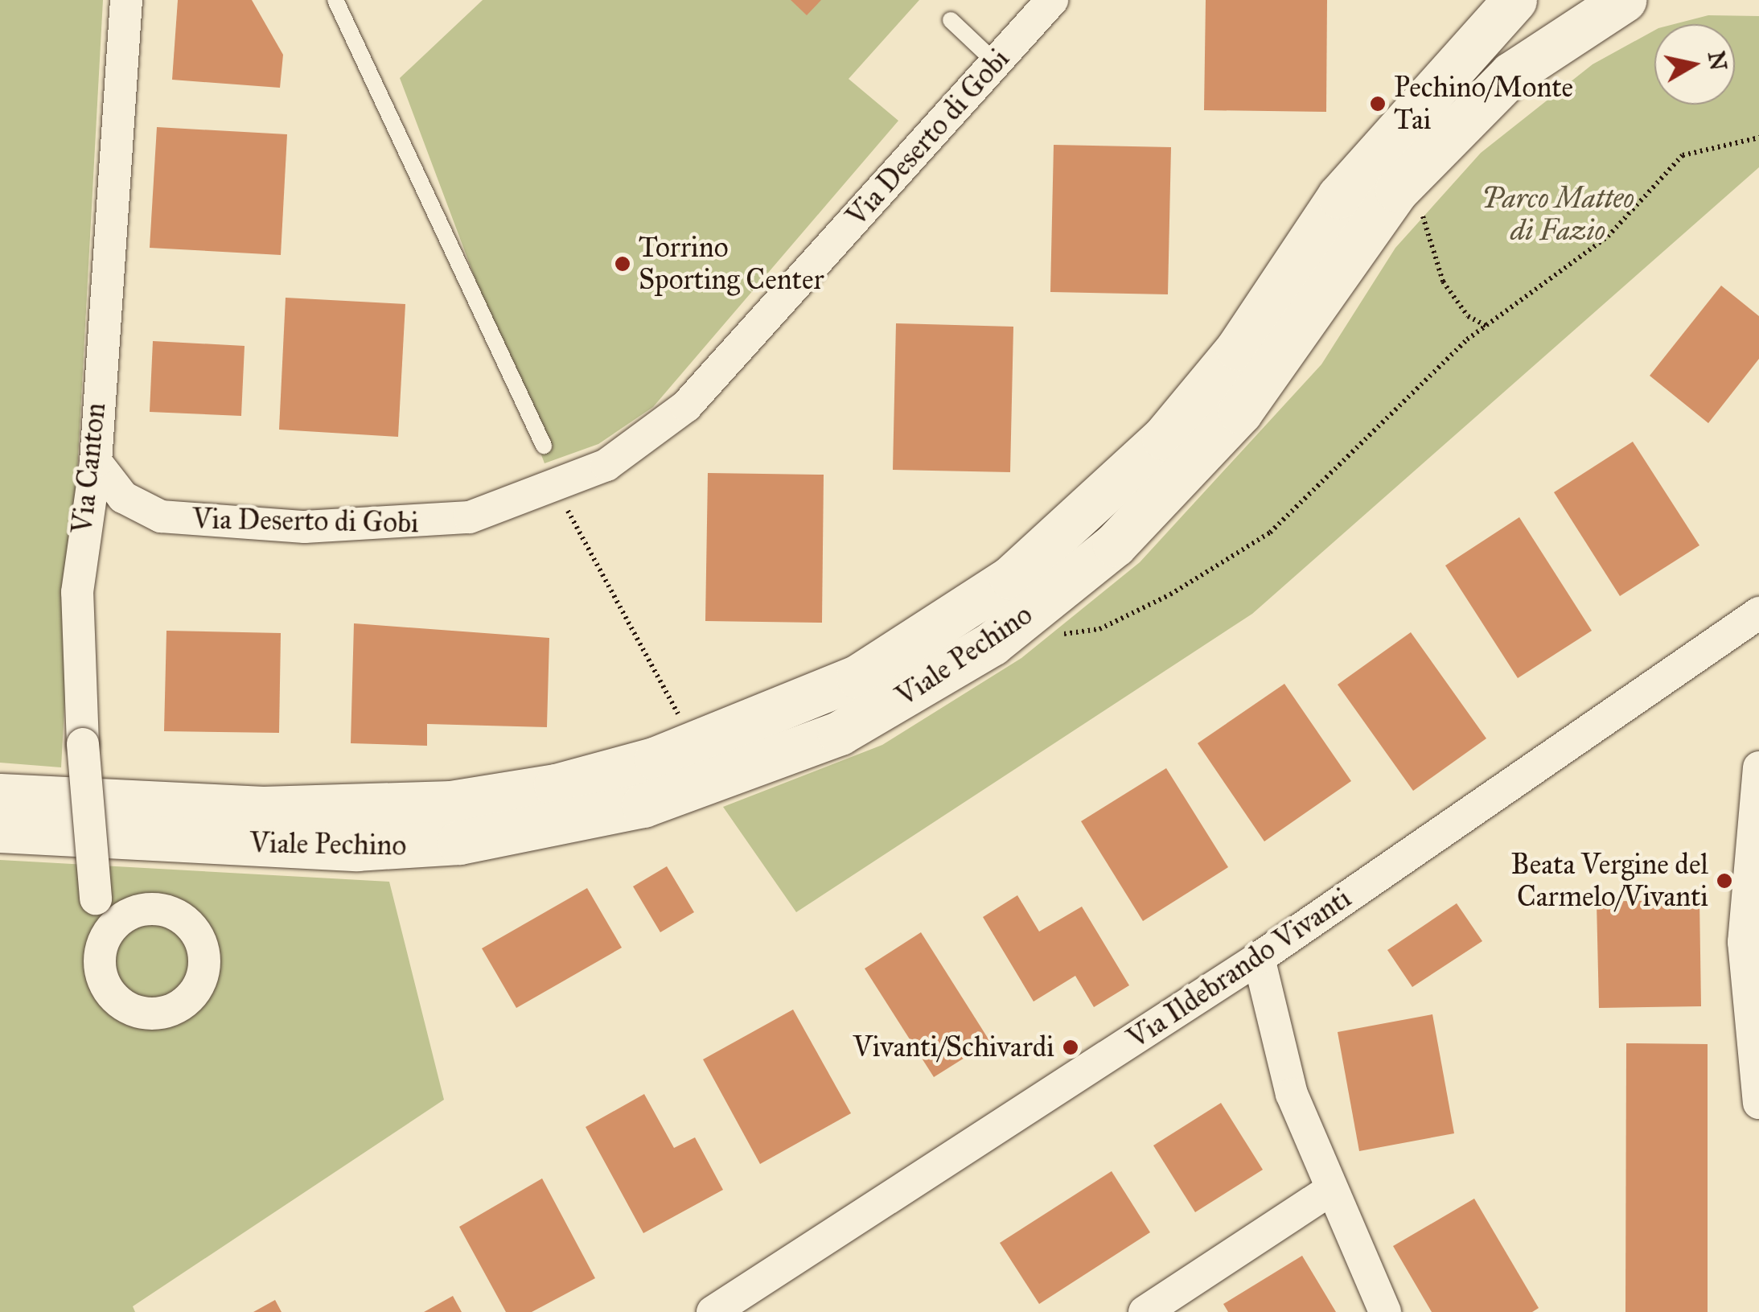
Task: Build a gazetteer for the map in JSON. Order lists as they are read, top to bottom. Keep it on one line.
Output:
{"streets":{"street":["Via Deserto di Gobi","Via Canton","Viale Pechino","Via Ildebrando Vivanti"]},"crossings":[["Via Deserto di Gobi","Via Canton"]],"parks":["Parco Matteo di Fazio"],"places":["Pechino/Monte Tai","Torrino Sporting Center","Beata Vergine del Carmelo/Vivanti","Vivanti/Schivardi"],"north":"right"}
